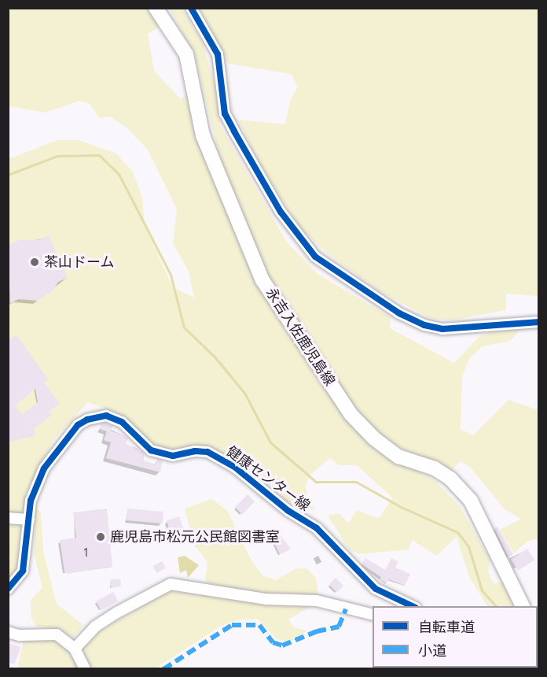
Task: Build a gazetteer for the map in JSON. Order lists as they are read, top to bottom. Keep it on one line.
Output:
{"streets":{"main road":["永吉入佐鹿児島線"],"street":["健康センター線"]},"places":["茶山ドーム","鹿児島市松元公民館図書室"],"house_numbers":["1"],"legend":["自転車道","小道"]}
